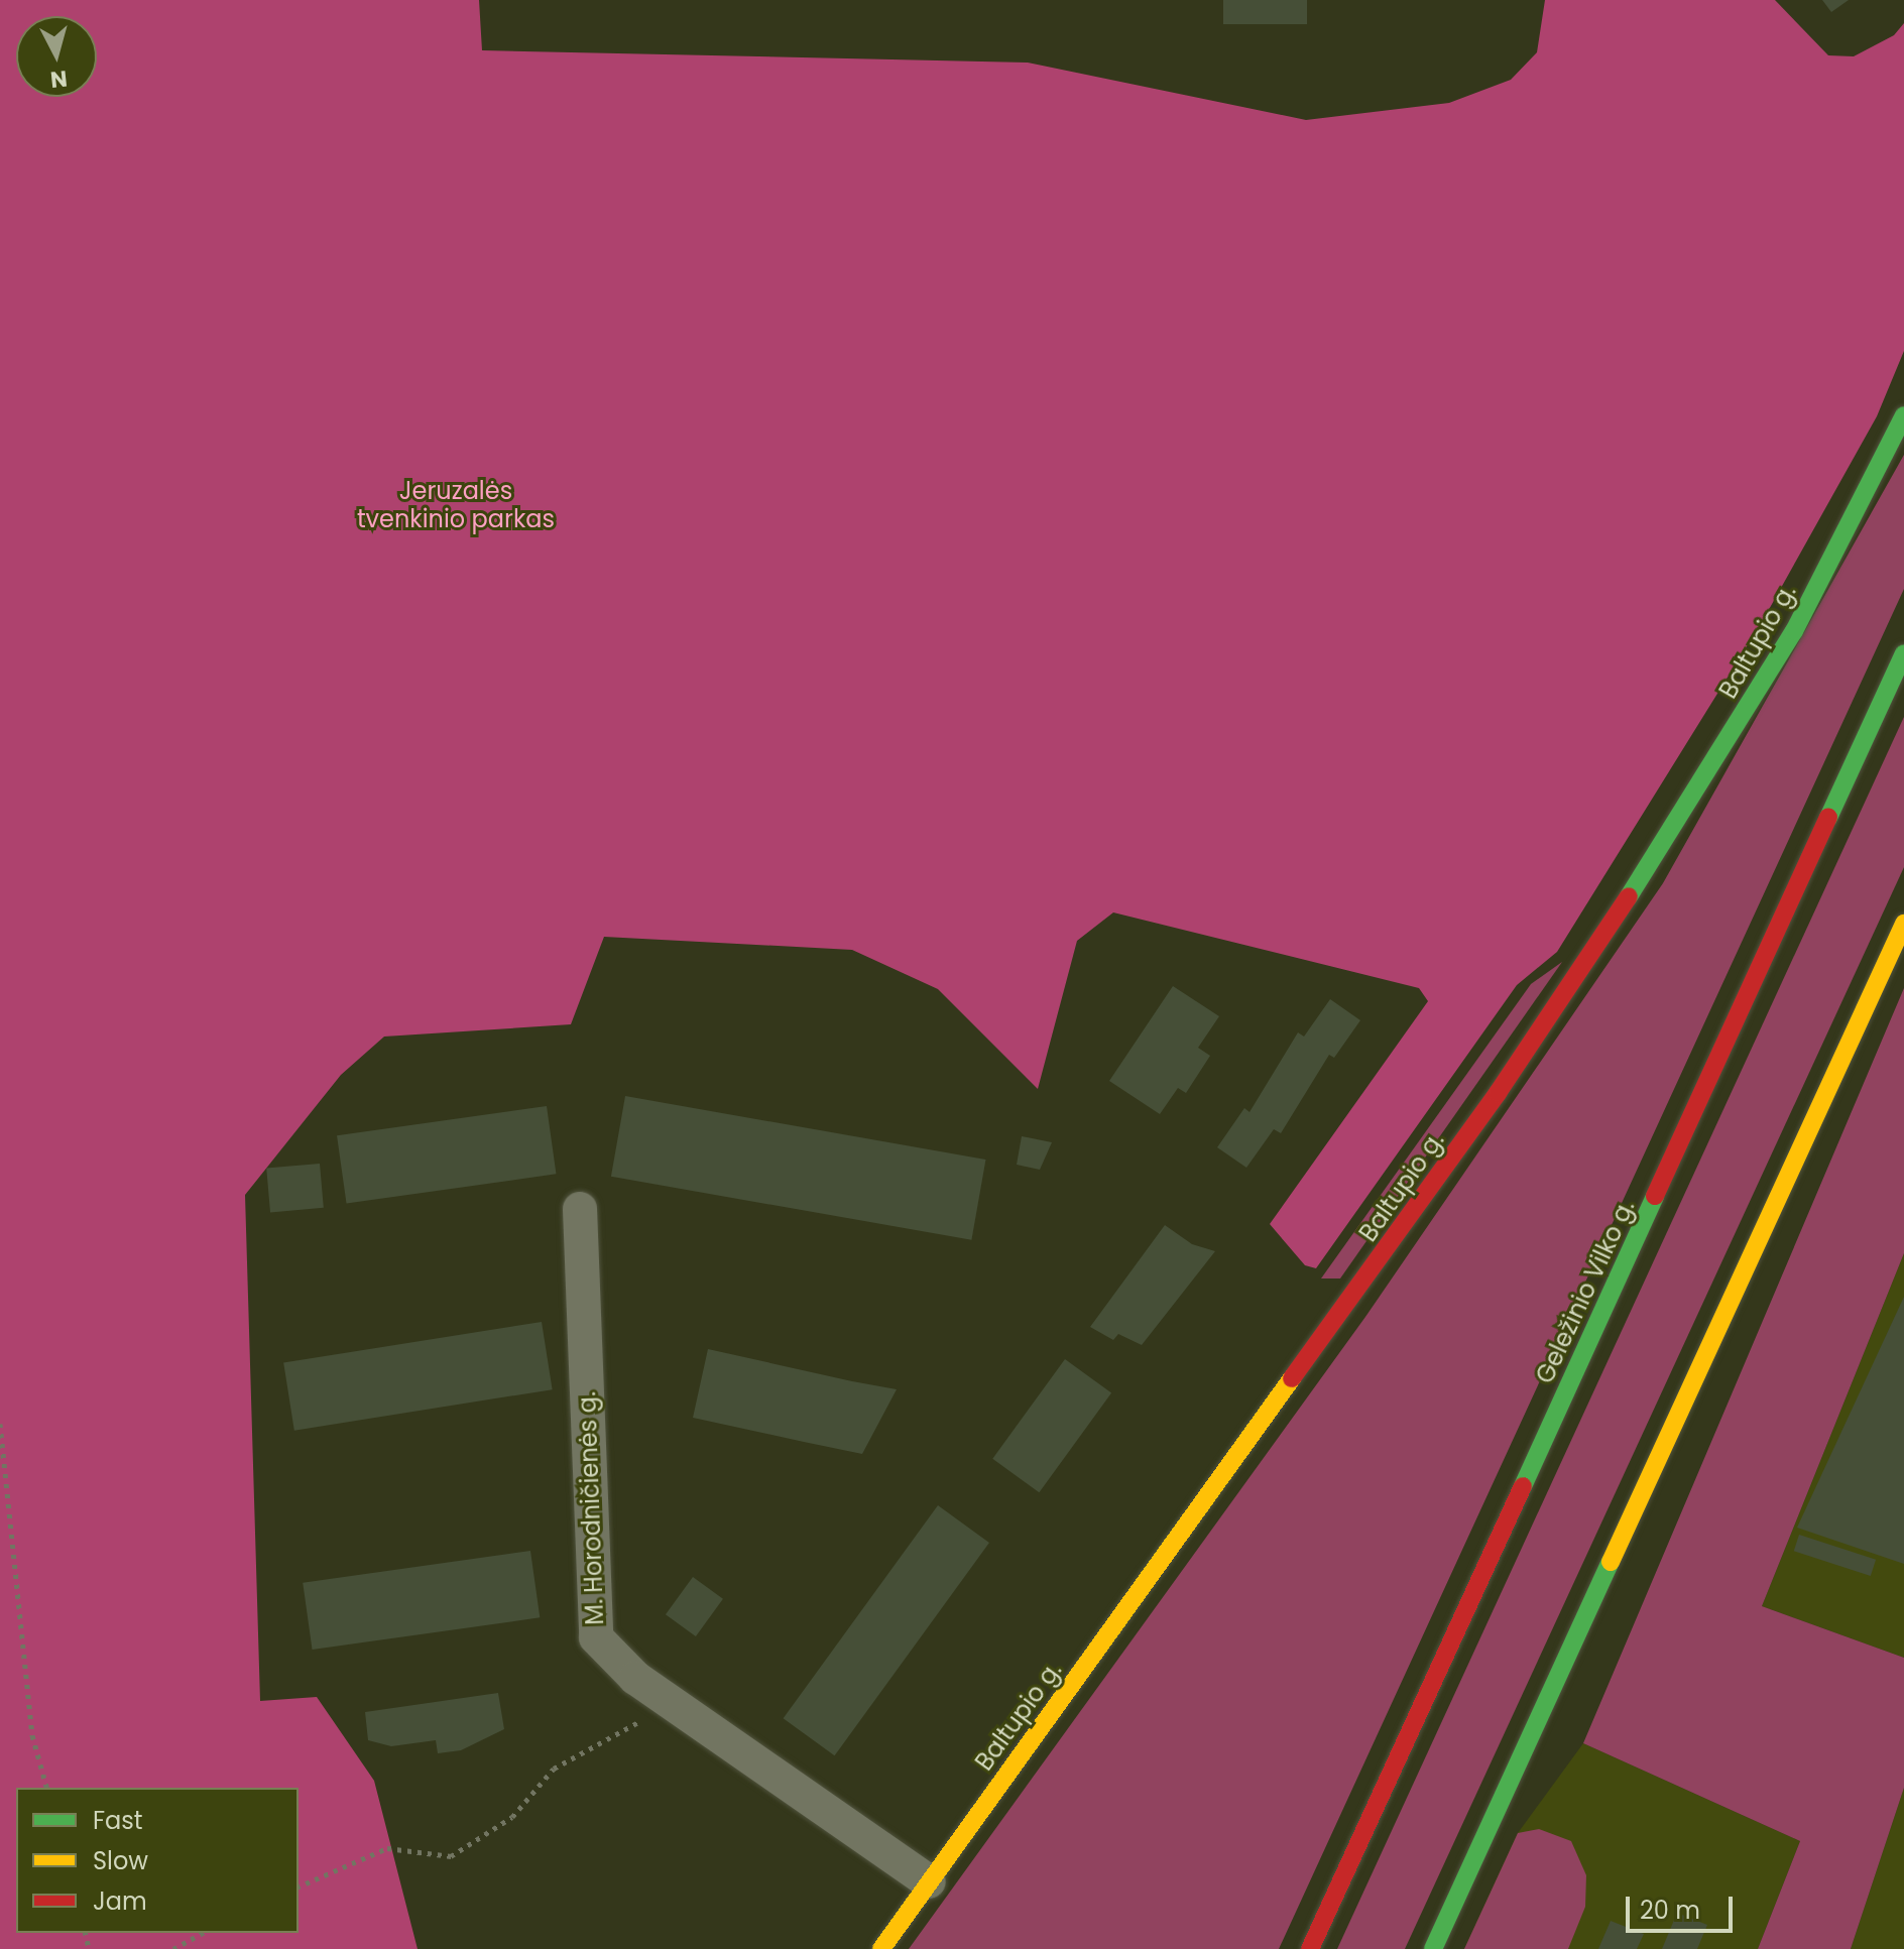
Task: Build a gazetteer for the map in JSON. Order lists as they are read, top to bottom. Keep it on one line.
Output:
{"streets":{"main road":["Baltupio g.","Geležinio Vilko g."],"street":["M. Horodničienės g."]},"crossings":[["Baltupio g.","M. Horodničienės g."]],"parks":["Jeruzalės tvenkinio parkas"],"legend":["Fast","Slow","Jam"],"scale_bar":"20 m","north":"bottom"}
